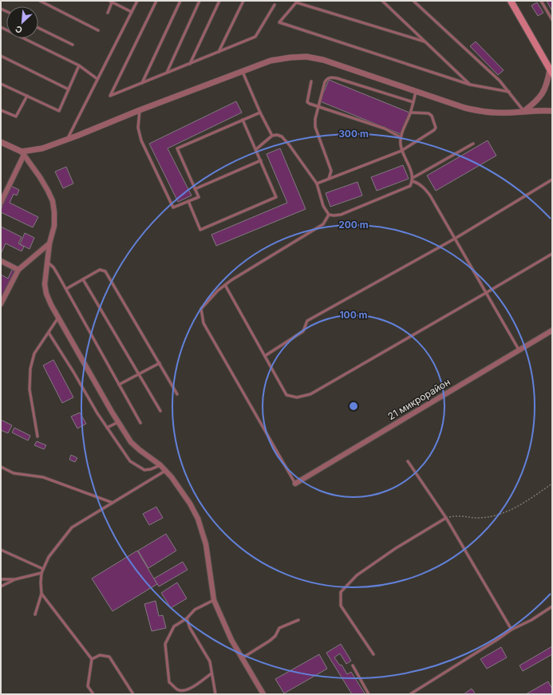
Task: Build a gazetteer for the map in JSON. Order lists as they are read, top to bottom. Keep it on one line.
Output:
{"streets":{"street":["21 микрорайон"]},"north":"bottom left","rings":["300 m","200 m","100 m"]}
